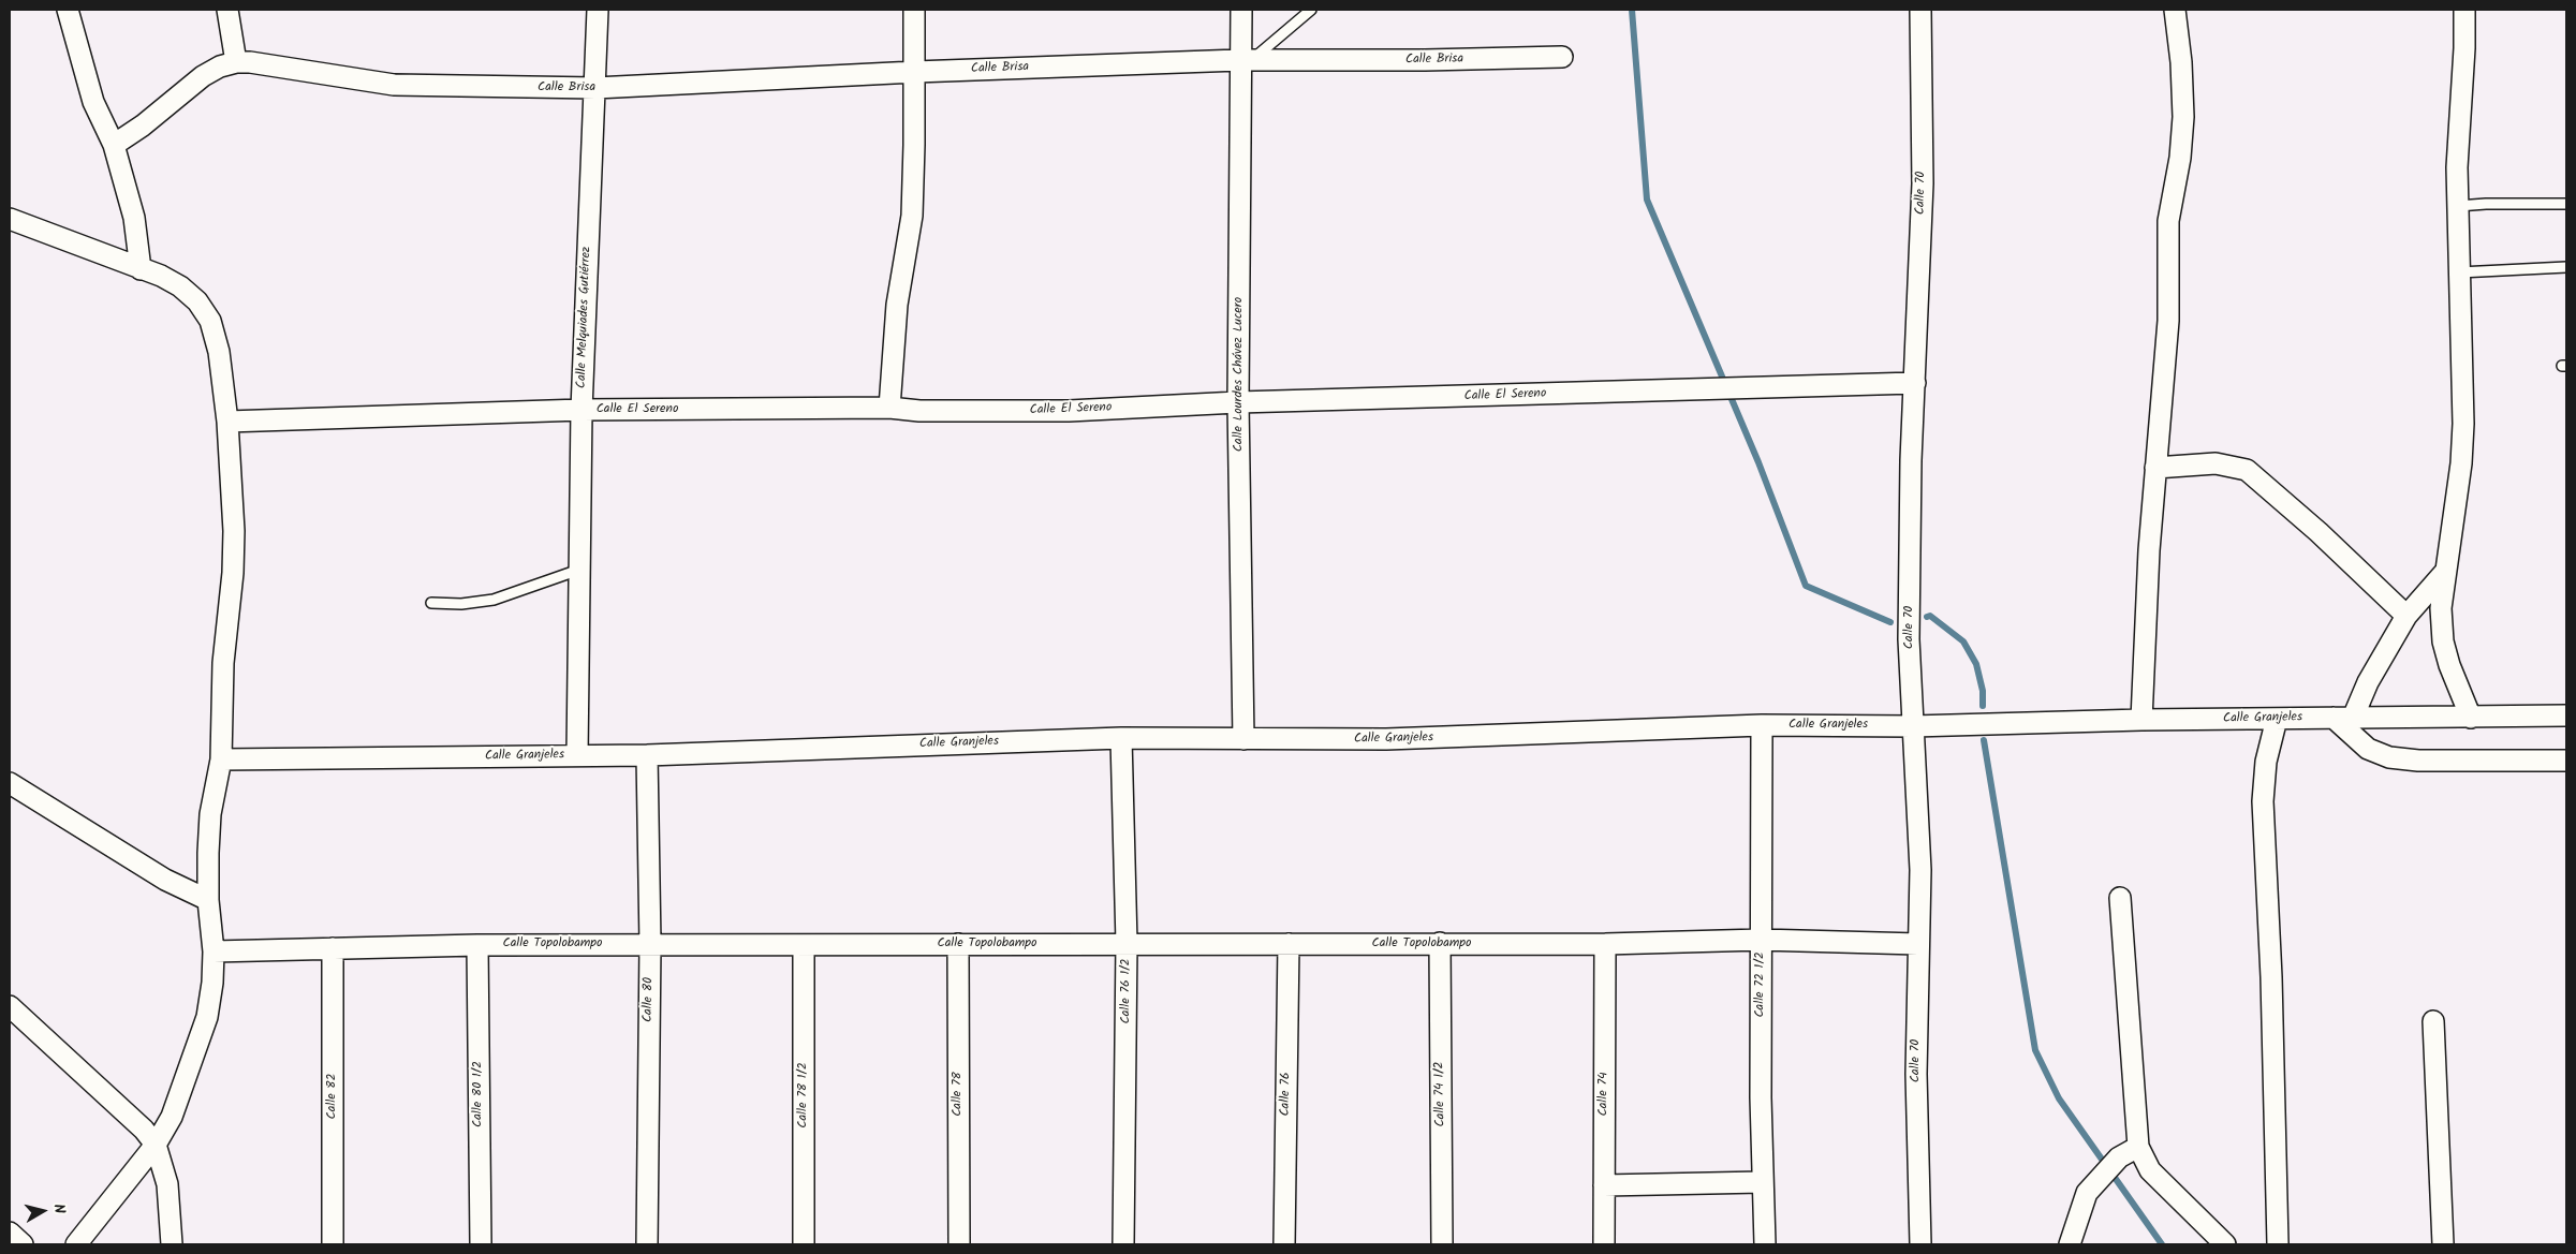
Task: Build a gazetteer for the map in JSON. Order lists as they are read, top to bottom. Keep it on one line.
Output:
{"streets":{"street":["Calle Brisa","Calle 70","Calle Melquiades Gutiérrez","Calle Lourdes Chávez Lucero","Calle El Sereno","Calle Granjeles","Calle Topolobampo","Calle 72 1/2","Calle 76 1/2","Calle 80","Calle 80 1/2","Calle 78","Calle 76","Calle 74 1/2","Calle 74","Calle 78 1/2","Calle 82"]},"crossings":[["Calle Brisa","Calle Melquiades Gutiérrez"],["Calle Brisa","Calle Lourdes Chávez Lucero"],["Calle 70","Calle El Sereno"],["Calle 70","Calle Granjeles"],["Calle 70","Calle Topolobampo"],["Calle Melquiades Gutiérrez","Calle El Sereno"],["Calle Melquiades Gutiérrez","Calle Granjeles"],["Calle Lourdes Chávez Lucero","Calle El Sereno"],["Calle Lourdes Chávez Lucero","Calle Granjeles"],["Calle Granjeles","Calle 72 1/2"],["Calle Granjeles","Calle 76 1/2"],["Calle Granjeles","Calle 80"],["Calle Topolobampo","Calle 72 1/2"],["Calle Topolobampo","Calle 76 1/2"],["Calle Topolobampo","Calle 80"],["Calle Topolobampo","Calle 80 1/2"],["Calle Topolobampo","Calle 78"],["Calle Topolobampo","Calle 76"],["Calle Topolobampo","Calle 74 1/2"],["Calle Topolobampo","Calle 74"],["Calle Topolobampo","Calle 78 1/2"],["Calle Topolobampo","Calle 82"]],"north":"right"}
